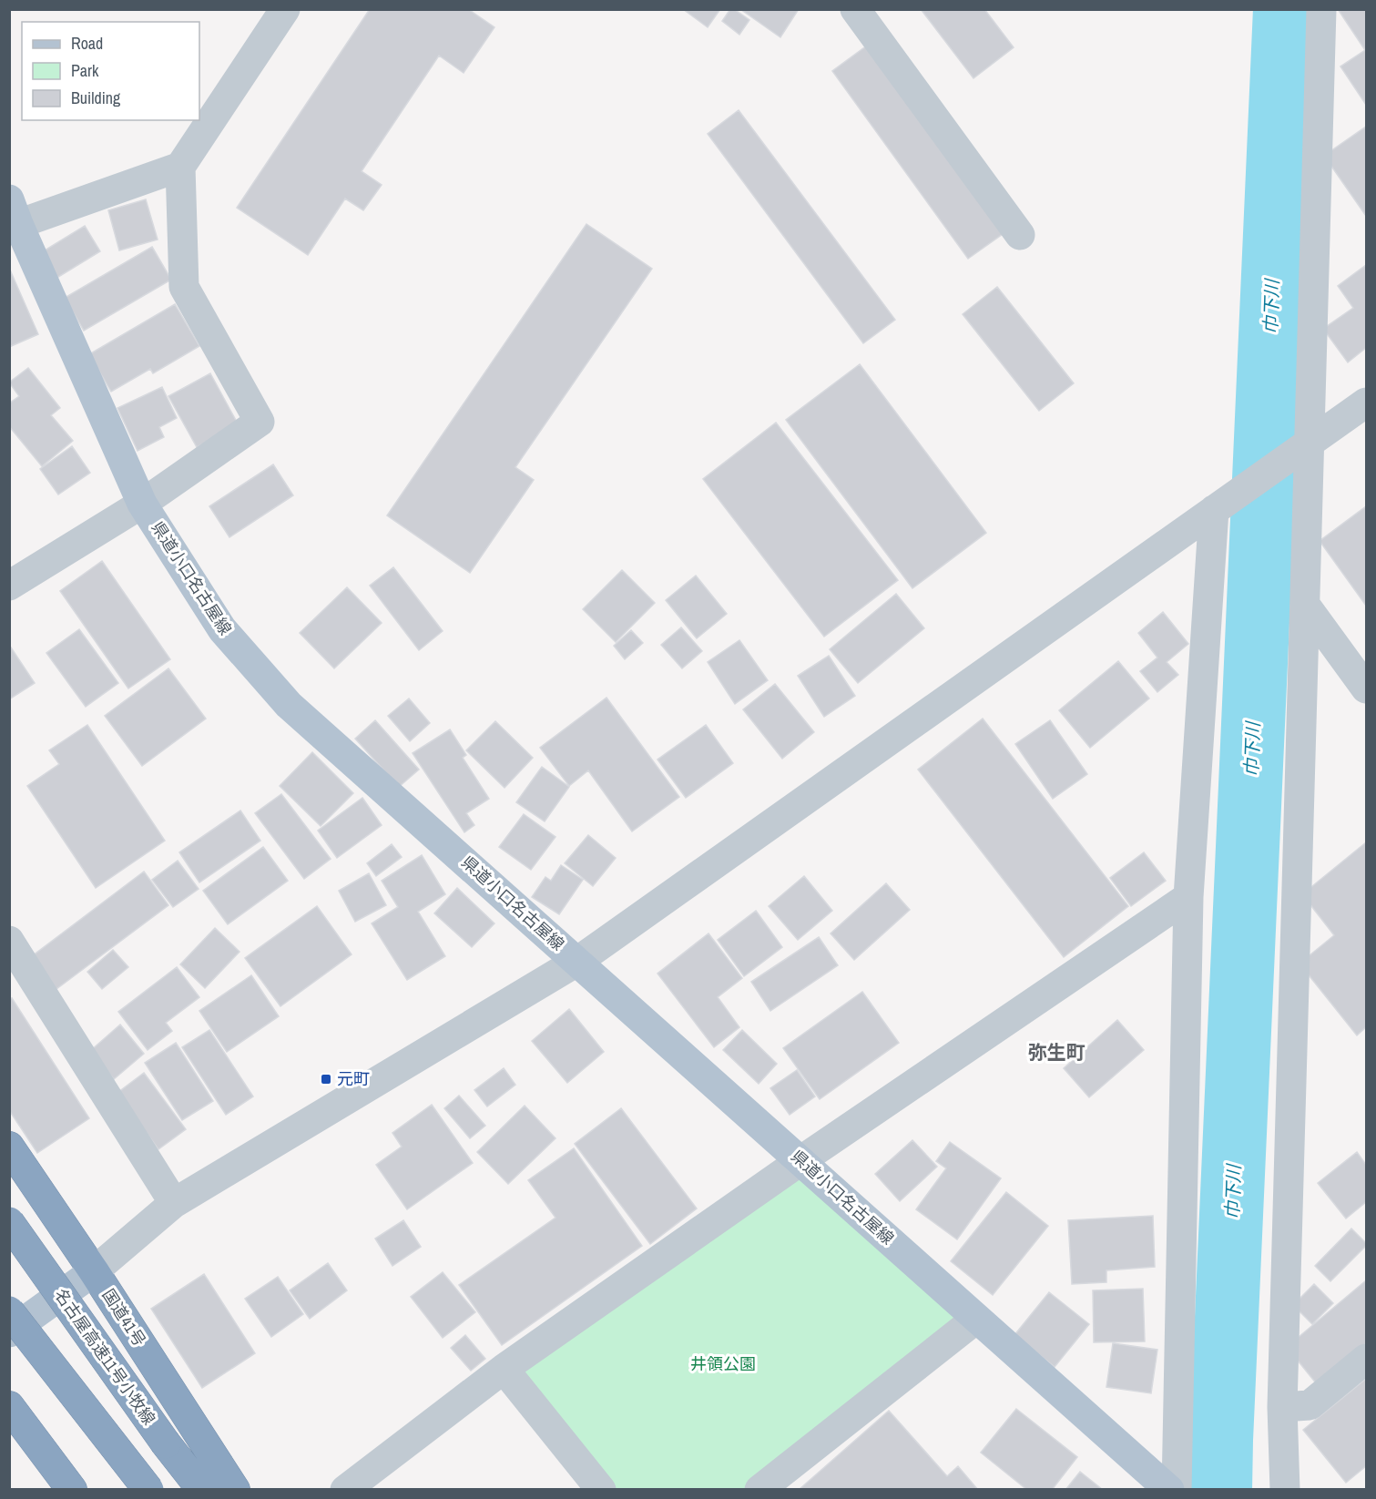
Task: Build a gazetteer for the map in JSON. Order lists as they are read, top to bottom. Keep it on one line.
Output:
{"streets":{"highway":["国道41号","名古屋高速11号小牧線"],"main road":["県道小口名古屋線"]},"districts":["弥生町"],"water":["巾下川"],"parks":["井領公園"],"places":{"transit":["元町"]},"legend":["Road","Park","Building"]}
